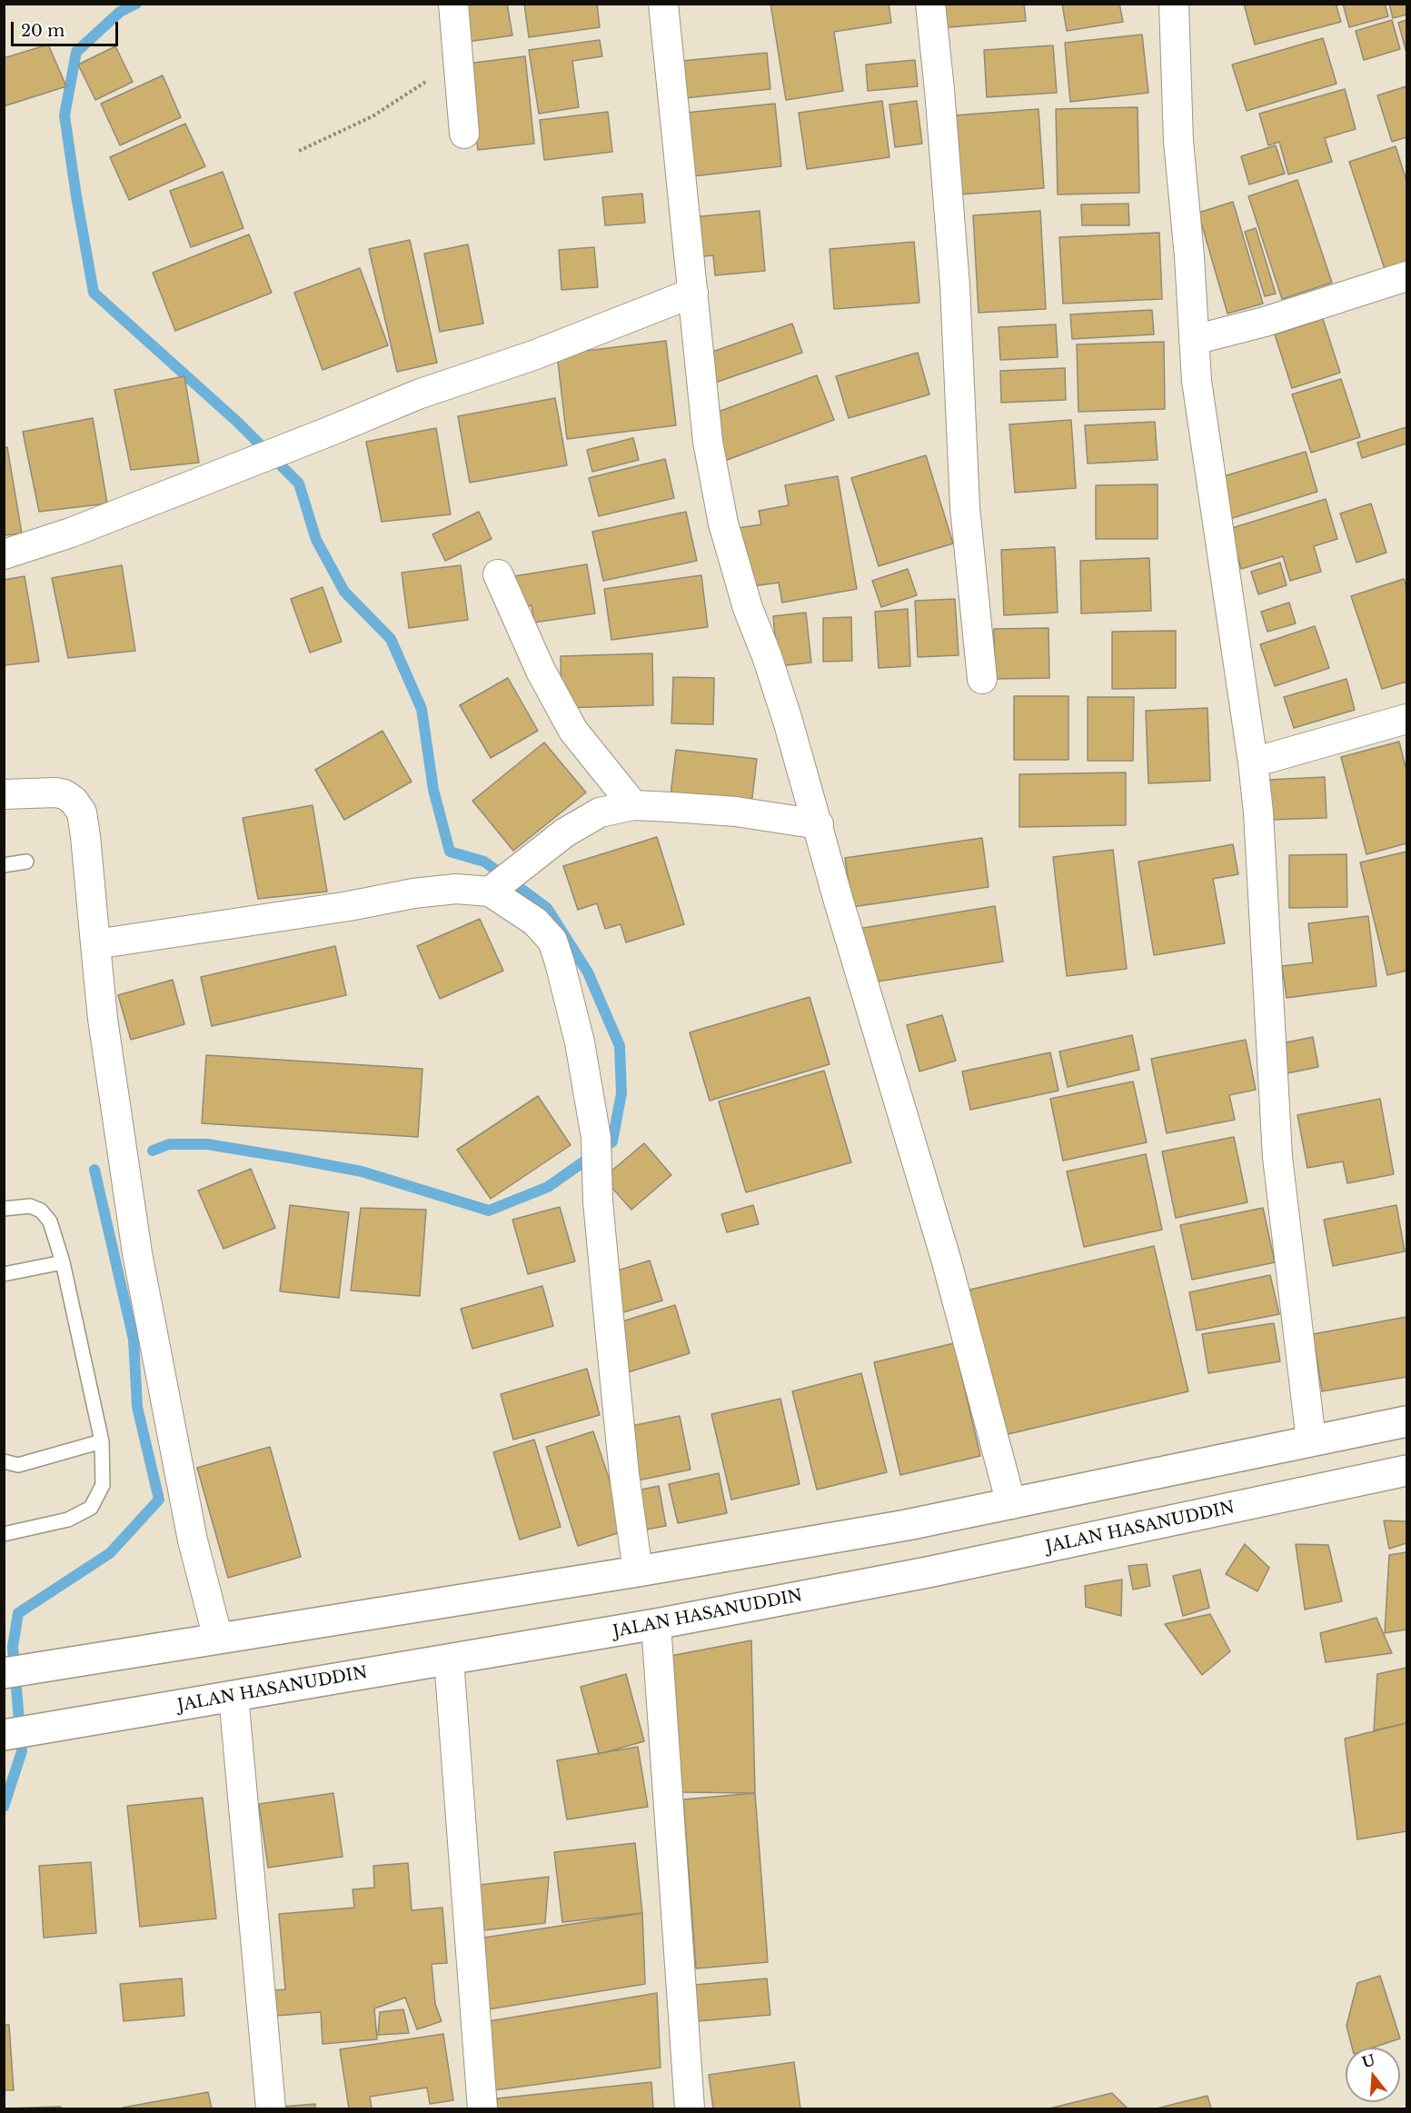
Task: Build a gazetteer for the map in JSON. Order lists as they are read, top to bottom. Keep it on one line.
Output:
{"streets":{"street":["JALAN HASANUDDIN"]},"scale_bar":"20 m","north":"top"}
